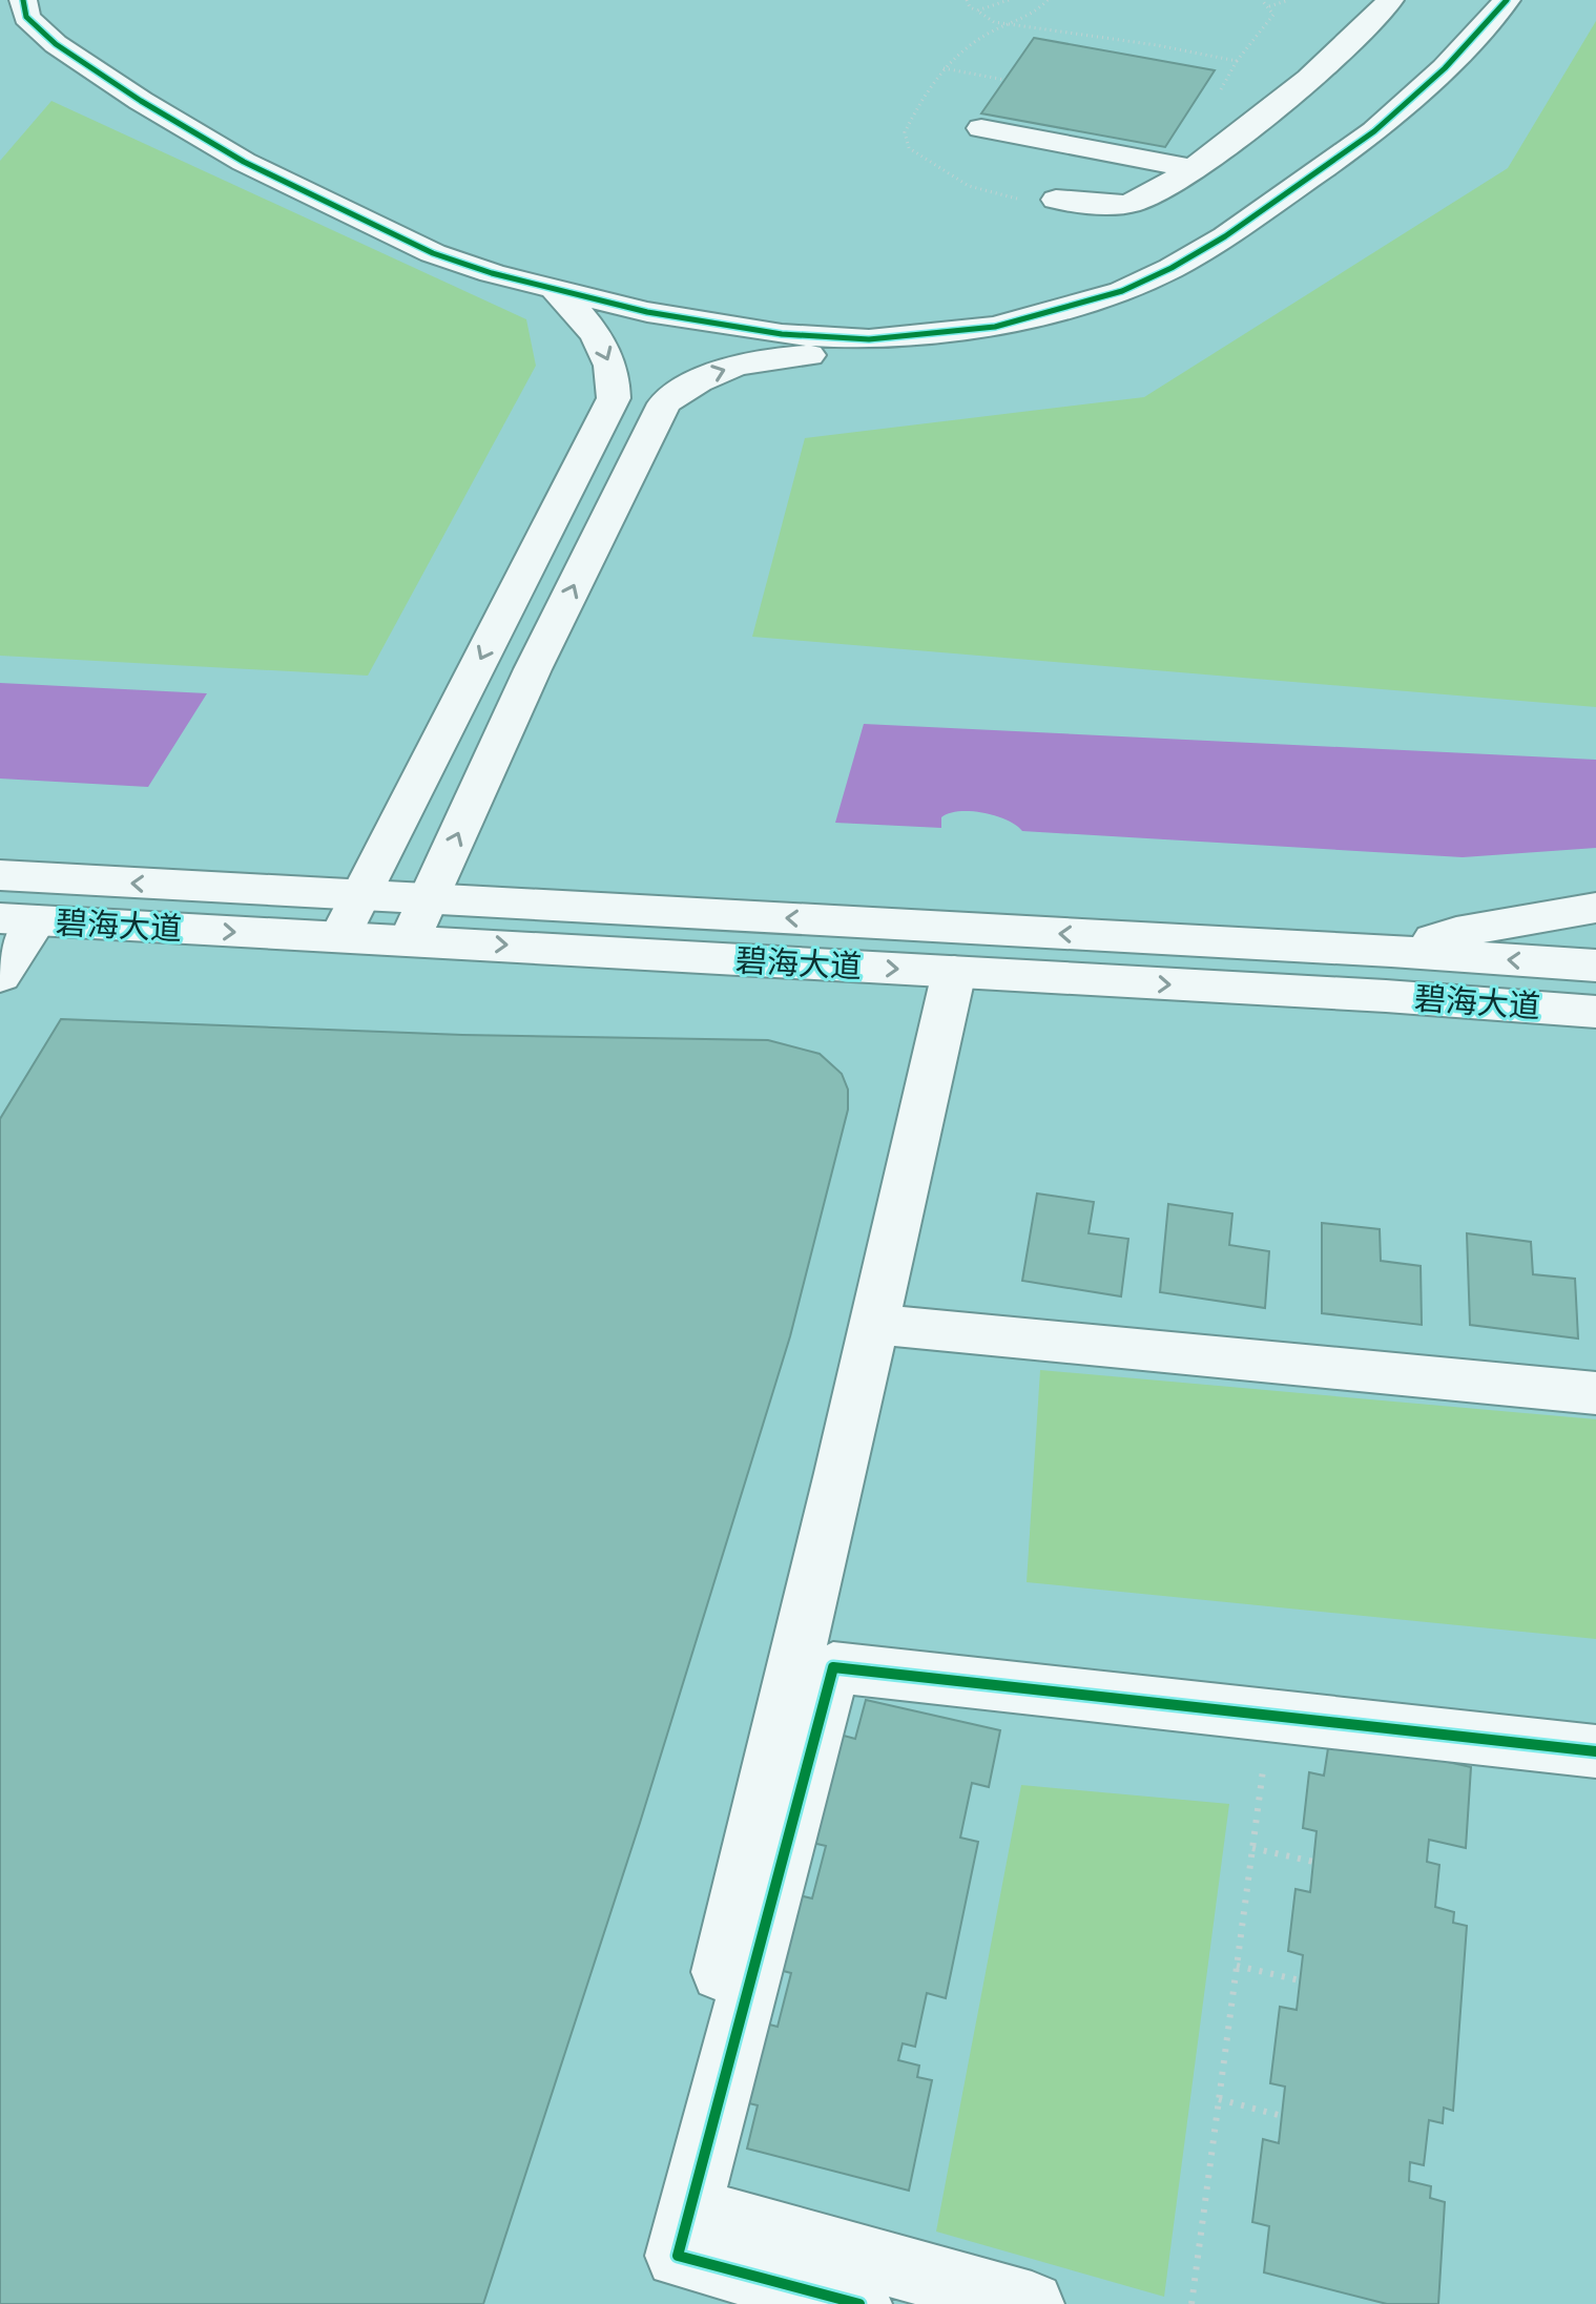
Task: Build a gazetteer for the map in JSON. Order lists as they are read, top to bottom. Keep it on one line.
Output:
{"streets":{"street":["碧海大道"]}}
